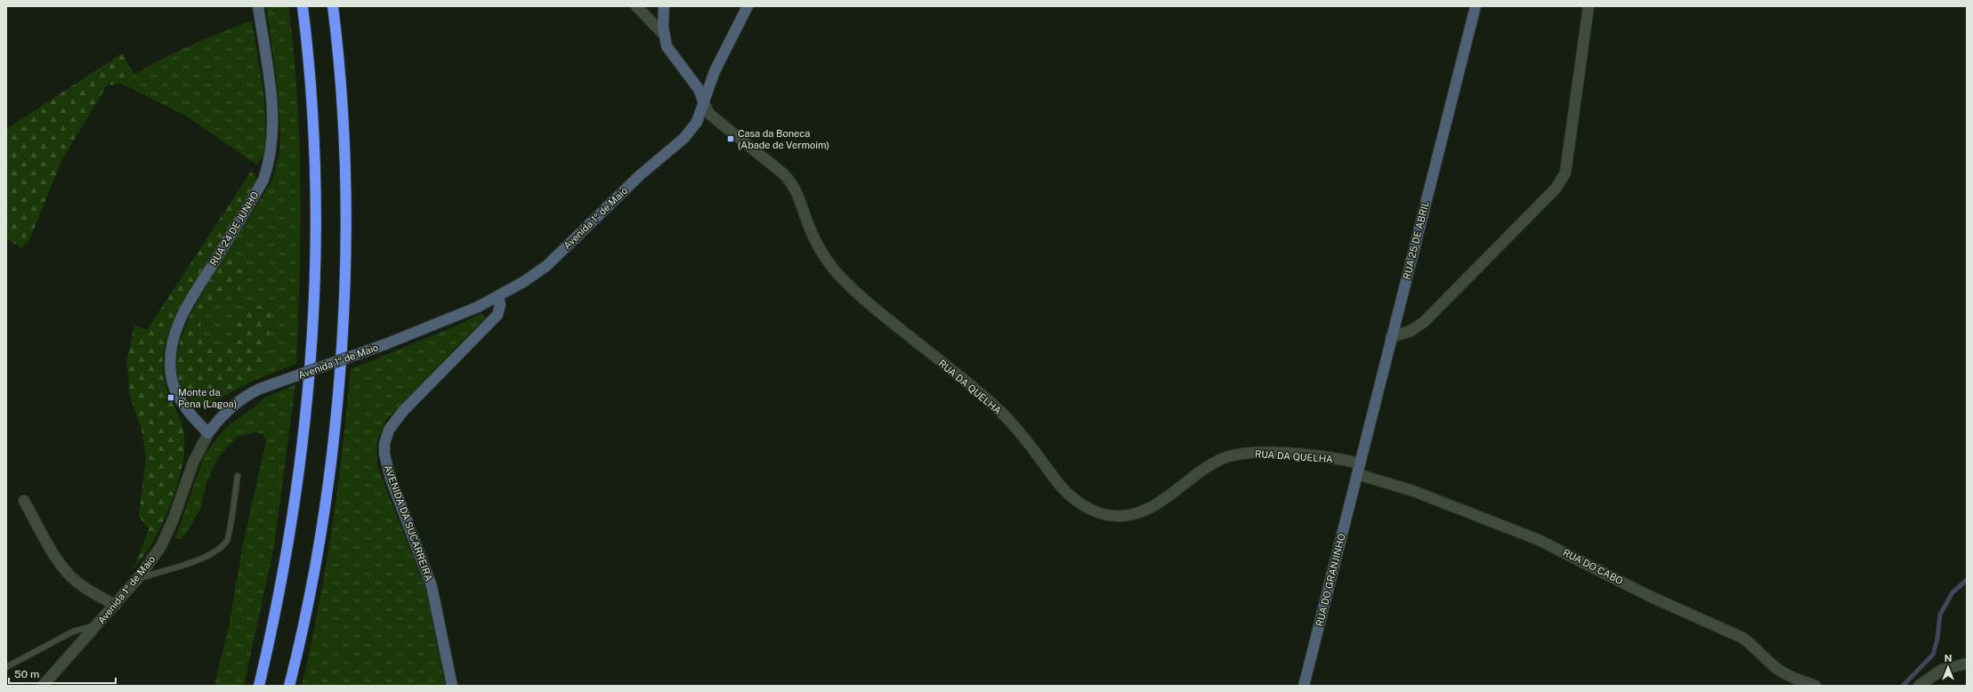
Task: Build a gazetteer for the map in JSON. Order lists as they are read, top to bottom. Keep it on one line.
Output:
{"streets":{"street":["Avenida 1º de Maio","RUA 24 DE JUNHO","RUA 25 DE ABRIL","RUA DA QUELHA","AVENIDA DA SUCARREIRA","RUA DO CABO","RUA DO GRANJINHO"]},"crossings":[["Avenida 1º de Maio","RUA 24 DE JUNHO"],["Avenida 1º de Maio","RUA DA QUELHA"],["Avenida 1º de Maio","AVENIDA DA SUCARREIRA"],["RUA 25 DE ABRIL","RUA DA QUELHA"],["RUA 25 DE ABRIL","RUA DO CABO"],["RUA 25 DE ABRIL","RUA DO GRANJINHO"],["RUA DA QUELHA","RUA DO CABO"],["RUA DA QUELHA","RUA DO GRANJINHO"],["RUA DO CABO","RUA DO GRANJINHO"]],"places":{"transit":["Casa da Boneca (Abade de Vermoim)","Monte da Pena (Lagoa)"]},"scale_bar":"50 m","north":"top"}
